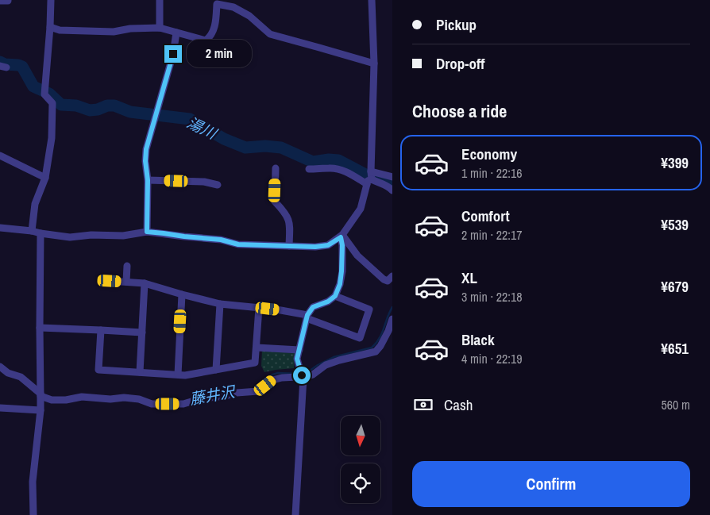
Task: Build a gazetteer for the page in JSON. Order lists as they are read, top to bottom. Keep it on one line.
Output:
{"water":["湯川","藤井沢"],"north":"bottom","page":{"banner":["Pickup","Drop-off"],"bubble":"2 min","heading":"Choose a ride","list":[{"name":"Economy","note":"1 min · 22:16","value":"¥399"},{"name":"Comfort","note":"2 min · 22:17","value":"¥539"},{"name":"XL","note":"3 min · 22:18","value":"¥679"},{"name":"Black","note":"4 min · 22:19","value":"¥651"}],"pay":["Cash","560 m"],"buttons":"Confirm"}}
